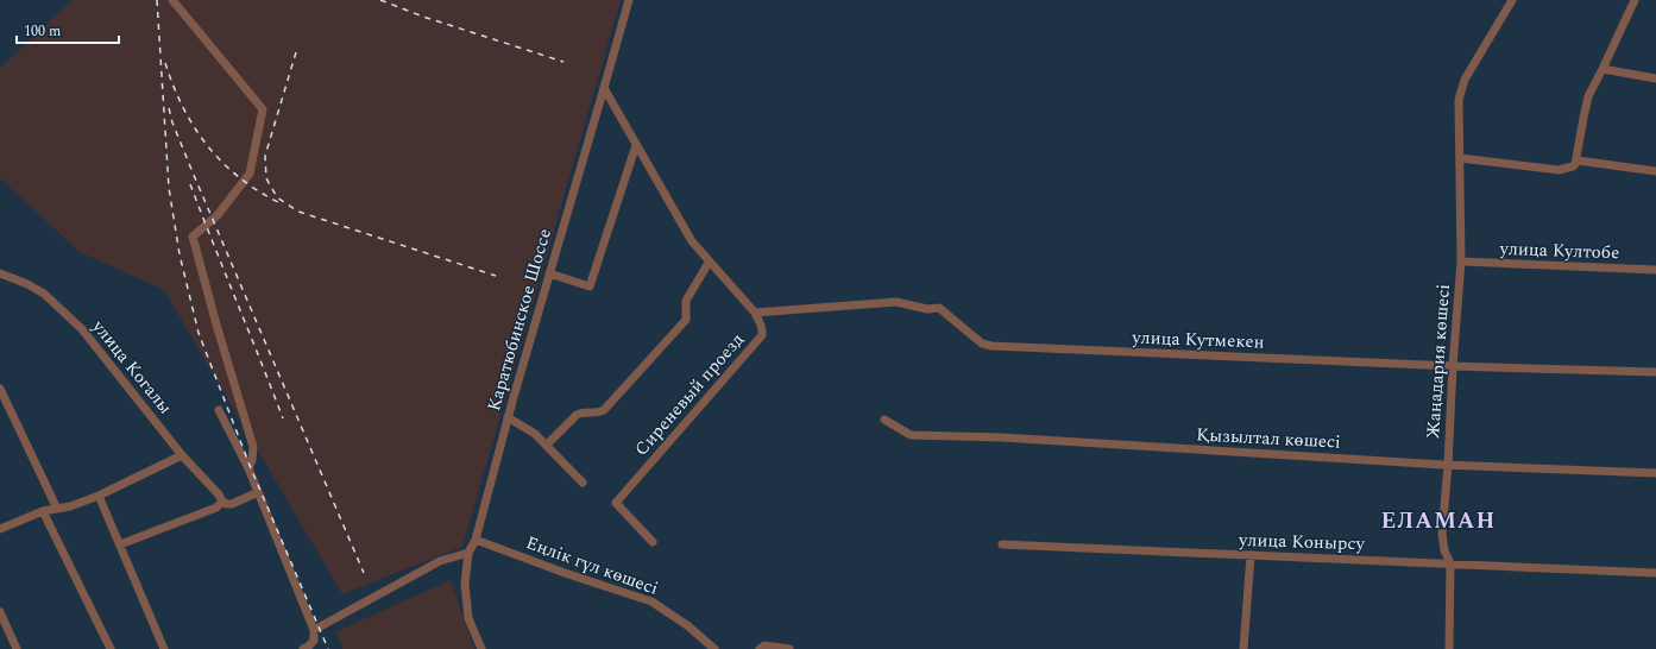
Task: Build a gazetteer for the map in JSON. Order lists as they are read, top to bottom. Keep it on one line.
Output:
{"streets":{"street":["улица Култобе","Каратюбинское Шоссе","улица Кутмекен","Жаңадария көшесі","улица Когалы","Сиреневый проезд","Қызылтал көшесі","улица Конырсу","Еңлік гүл көшесі"]},"crossings":[["улица Култобе","Жаңадария көшесі"],["Каратюбинское Шоссе","Сиреневый проезд"],["Каратюбинское Шоссе","Еңлік гүл көшесі"],["улица Кутмекен","Жаңадария көшесі"],["улица Кутмекен","Сиреневый проезд"],["Жаңадария көшесі","Қызылтал көшесі"],["Жаңадария көшесі","улица Конырсу"]],"districts":["ЕЛАМАН"],"scale_bar":"100 m"}
